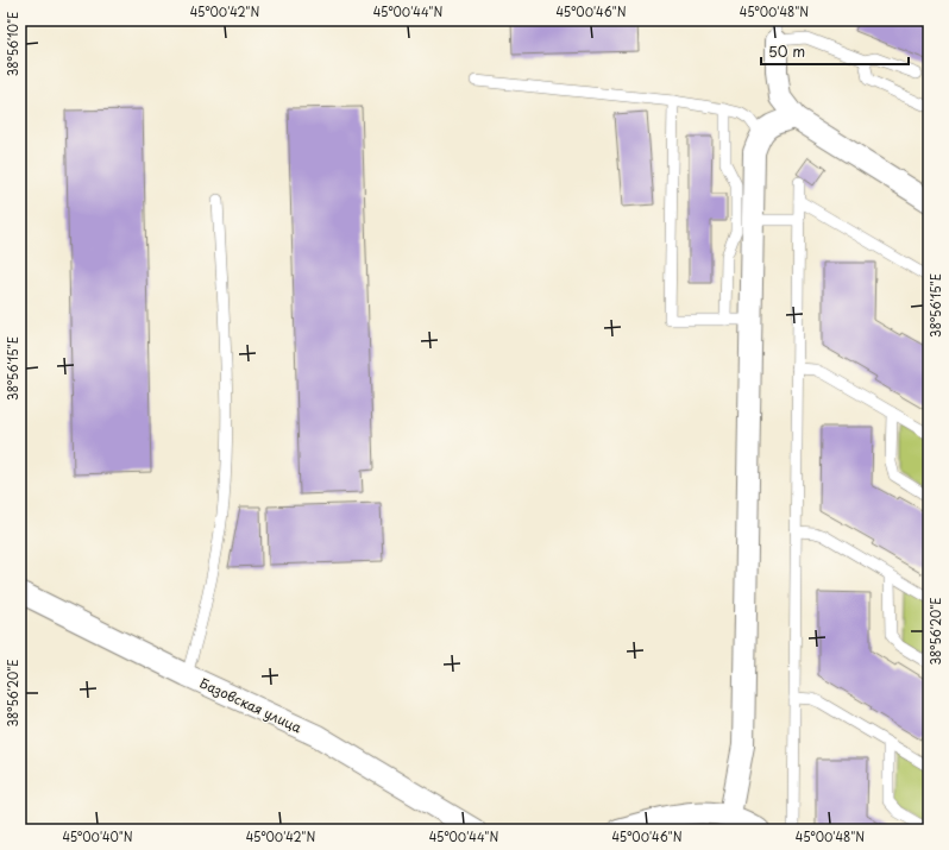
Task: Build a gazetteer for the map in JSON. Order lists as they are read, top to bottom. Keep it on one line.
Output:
{"streets":{"street":["Базовская улица"]},"scale_bar":"50 m","coordinates":["45°00'42\"N","45°00'44\"N","45°00'46\"N","45°00'48\"N","38°56'10\"E","38°56'15\"E","38°56'20\"E","45°00'40\"N"]}
